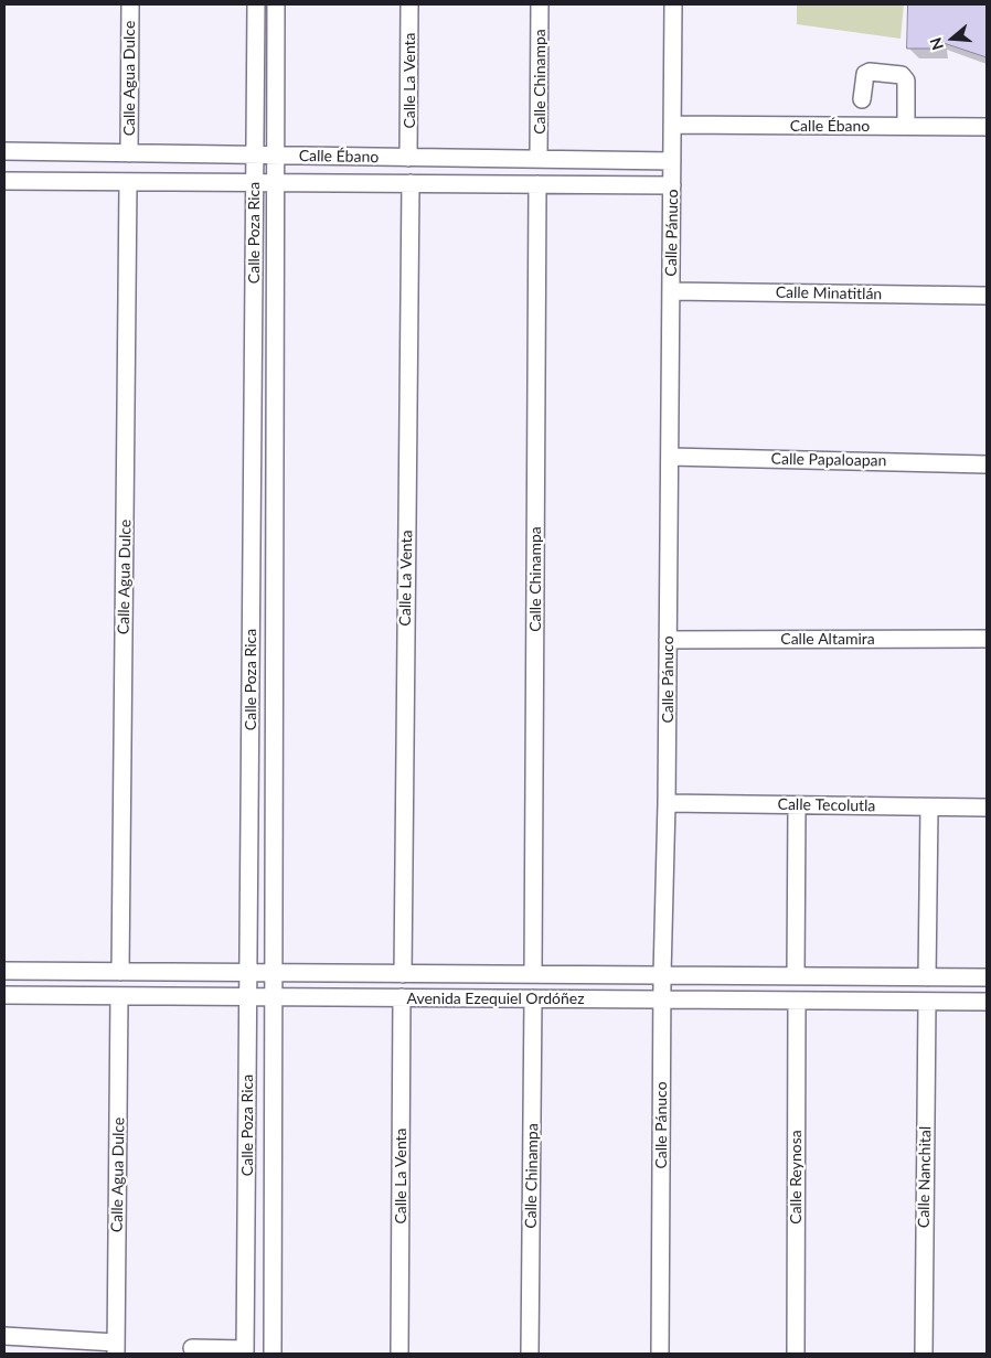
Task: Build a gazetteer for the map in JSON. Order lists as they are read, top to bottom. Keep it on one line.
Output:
{"streets":{"street":["Calle Agua Dulce","Calle La Venta","Calle Chinampa","Calle Ébano","Calle Poza Rica","Calle Pánuco","Calle Minatitlán","Calle Papaloapan","Calle Altamira","Calle Tecolutla","Avenida Ezequiel Ordóñez","Calle Reynosa","Calle Nanchital"]},"crossings":[["Calle Agua Dulce","Calle Ébano"],["Calle Agua Dulce","Avenida Ezequiel Ordóñez"],["Calle La Venta","Calle Ébano"],["Calle La Venta","Avenida Ezequiel Ordóñez"],["Calle Chinampa","Calle Ébano"],["Calle Chinampa","Avenida Ezequiel Ordóñez"],["Calle Ébano","Calle Poza Rica"],["Calle Ébano","Calle Pánuco"],["Calle Poza Rica","Avenida Ezequiel Ordóñez"],["Calle Pánuco","Calle Minatitlán"],["Calle Pánuco","Calle Papaloapan"],["Calle Pánuco","Calle Altamira"],["Calle Pánuco","Calle Tecolutla"],["Calle Pánuco","Avenida Ezequiel Ordóñez"],["Avenida Ezequiel Ordóñez","Calle Reynosa"],["Avenida Ezequiel Ordóñez","Calle Nanchital"]],"north":"left"}
